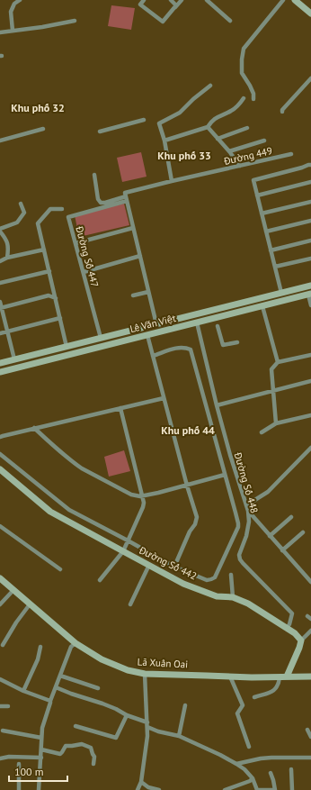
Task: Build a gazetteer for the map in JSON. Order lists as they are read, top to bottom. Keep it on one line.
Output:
{"streets":{"main road":["Lê Văn Việt","Đường Số 442","Lã Xuân Oai"],"street":["Đường 449","Đường Số 447","Đường Số 448"]},"crossings":[["Đường 449","Đường Số 447"],["Đường Số 447","Lê Văn Việt"],["Lê Văn Việt","Đường Số 448"],["Đường Số 448","Đường Số 442"]],"districts":["Khu phố 32","Khu phố 33","Khu phố 44"],"scale_bar":"100 m"}
